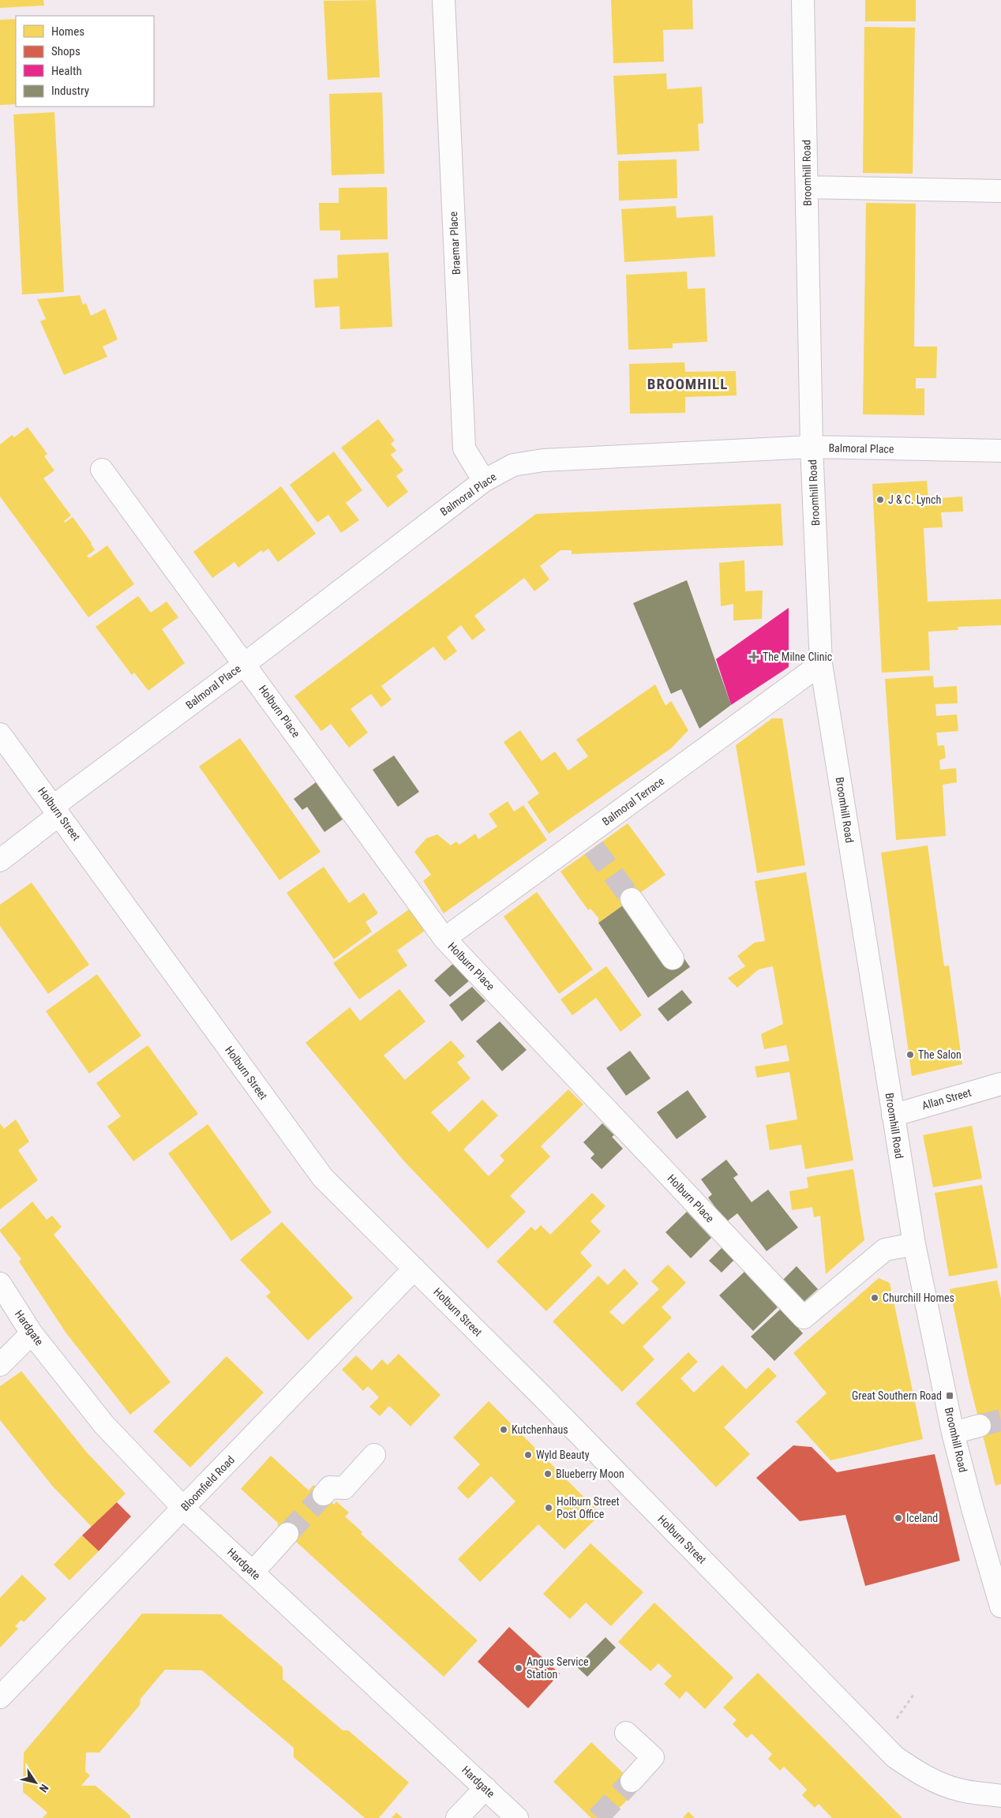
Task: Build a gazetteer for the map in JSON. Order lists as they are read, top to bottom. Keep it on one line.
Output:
{"streets":{"street":["Broomhill Road","Braemar Place","Balmoral Place","Holburn Place","Balmoral Terrace","Holburn Street","Allan Street","Hardgate","Bloomfield Road"]},"crossings":[["Broomhill Road","Balmoral Place"],["Broomhill Road","Holburn Place"],["Broomhill Road","Balmoral Terrace"],["Broomhill Road","Allan Street"],["Braemar Place","Balmoral Place"],["Balmoral Place","Holburn Place"],["Balmoral Place","Holburn Street"],["Holburn Place","Balmoral Terrace"],["Holburn Street","Bloomfield Road"],["Hardgate","Bloomfield Road"]],"districts":["BROOMHILL"],"places":{"other":["J & C. Lynch","The Salon","Churchill Homes","Kutchenhaus","Wyld Beauty","Blueberry Moon","Holburn Street Post Office","Iceland","Angus Service Station"],"health":["The Milne Clinic"],"transit":["Great Southern Road"]},"legend":["Homes","Shops","Health","Industry"],"north":"bottom right"}
